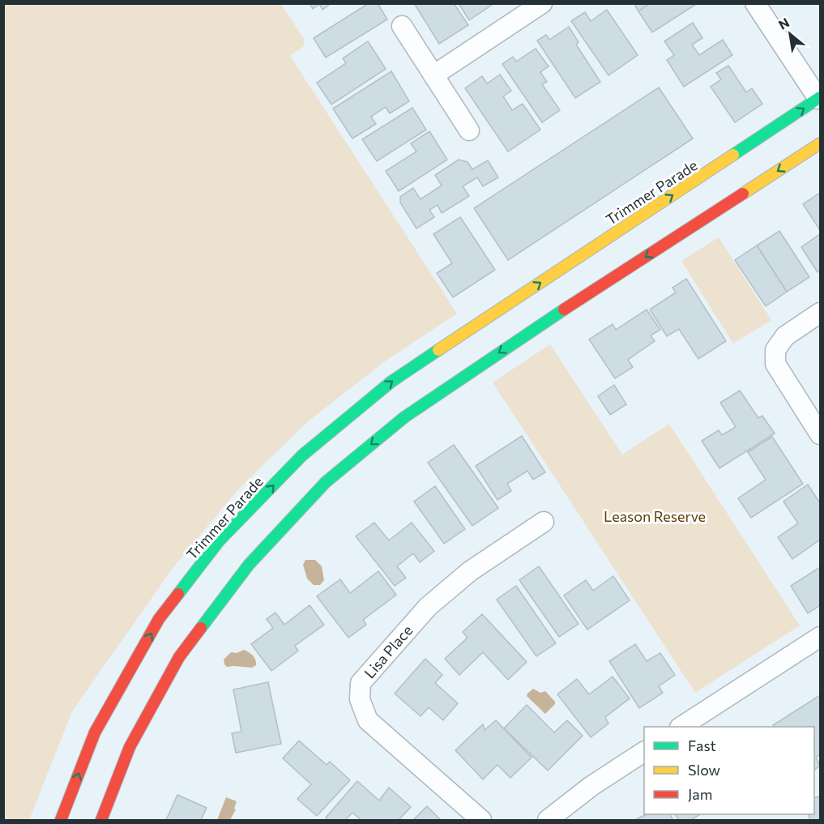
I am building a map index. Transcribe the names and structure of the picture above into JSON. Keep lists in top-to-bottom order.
{
  "streets": {
    "main road": ["Trimmer Parade"],
    "street": ["Lisa Place"]
  },
  "parks": ["Leason Reserve"],
  "legend": ["Fast", "Slow", "Jam"],
  "north": "top left"
}
